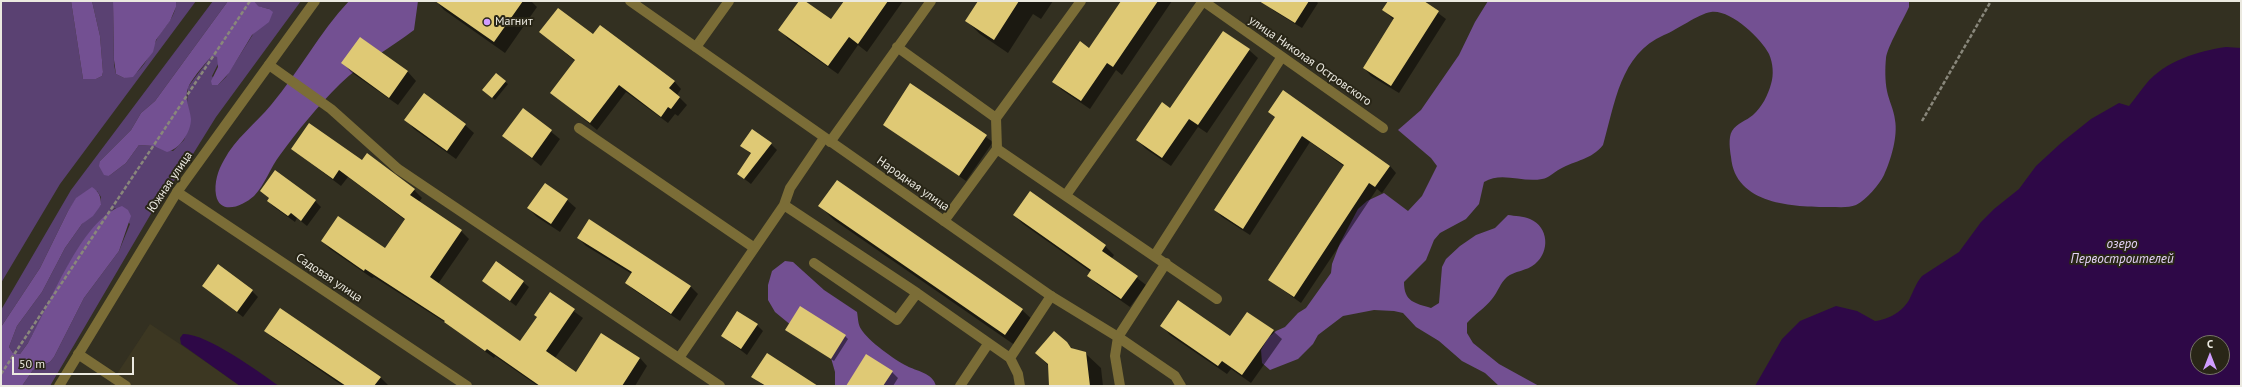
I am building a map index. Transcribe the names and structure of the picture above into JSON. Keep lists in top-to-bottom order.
{
  "streets": {
    "street": [
      "улица Николая Островского",
      "Южная улица",
      "Народная улица",
      "Садовая улица"
    ]
  },
  "crossings": [
    ["Южная улица", "Садовая улица"]
  ],
  "water": ["озеро Первостроителей"],
  "places": ["Магнит"],
  "scale_bar": "50 m",
  "north": "top"
}
